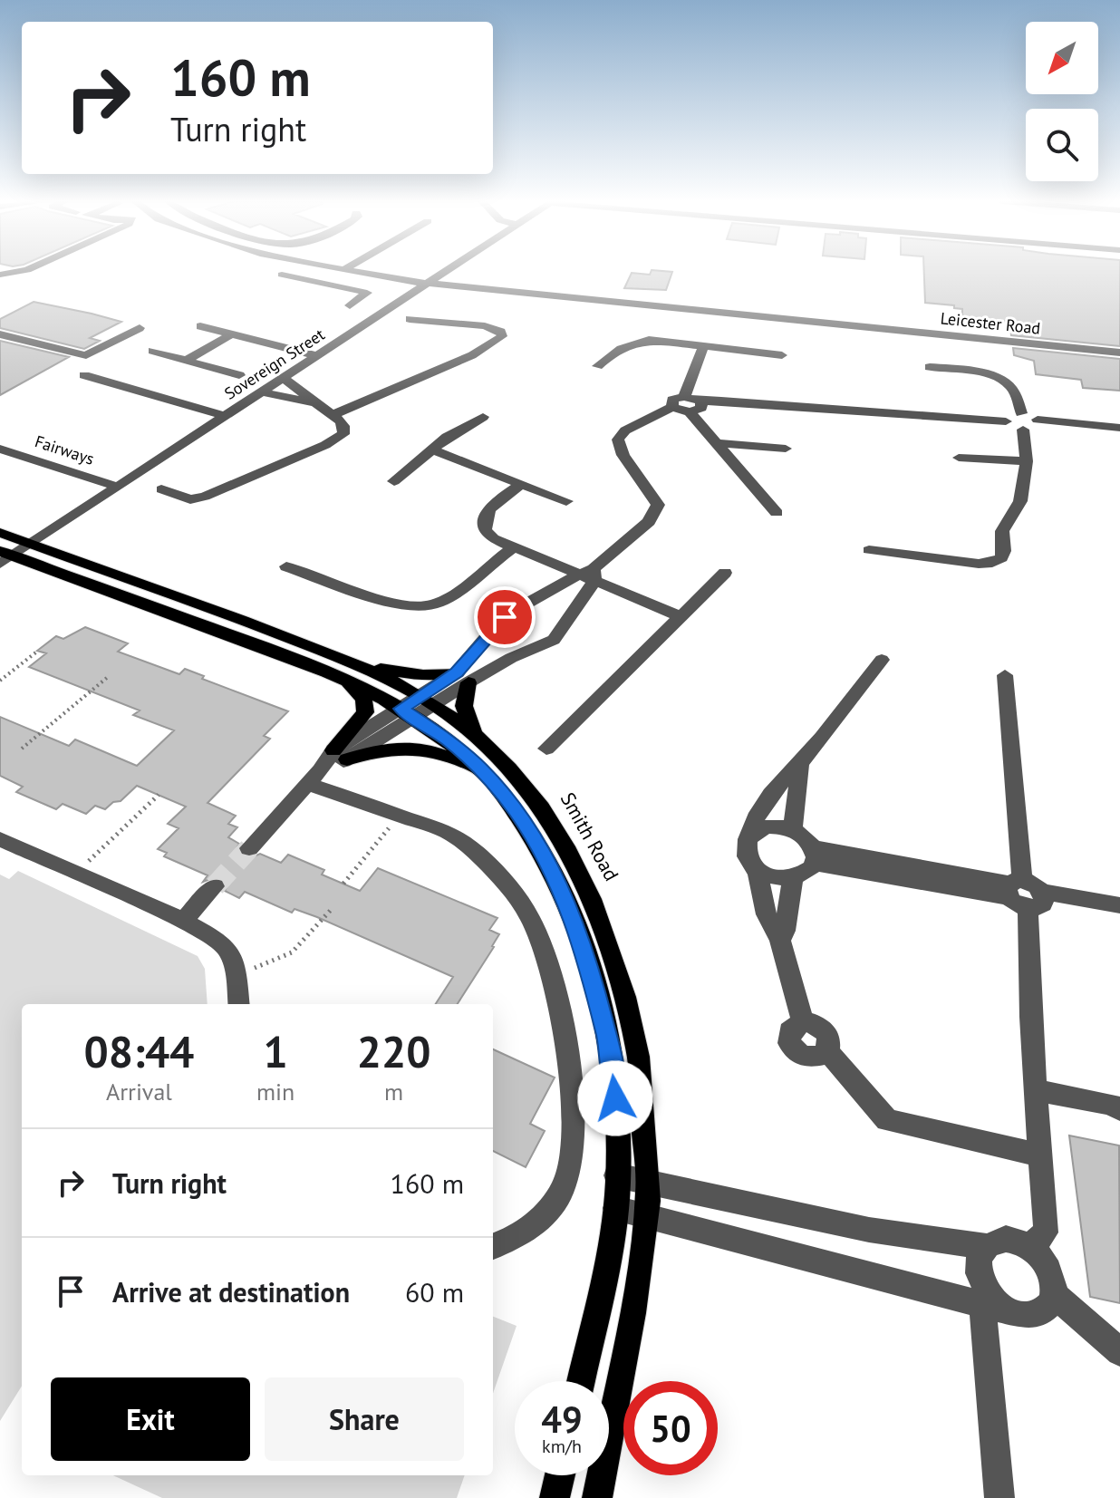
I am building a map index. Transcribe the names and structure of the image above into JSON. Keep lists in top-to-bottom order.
{
  "streets": {
    "main road": ["Smith Road"],
    "street": ["Leicester Road", "Sovereign Street", "Fairways"]
  },
  "crossings": [
    ["Leicester Road", "Sovereign Street"],
    ["Sovereign Street", "Fairways"],
    ["Sovereign Street", "Smith Road"]
  ],
  "north": "bottom left",
  "page": {
    "turn": ["160 m", "Turn right"],
    "eta": [
      "08:44",
      "Arrival",
      "1",
      "min",
      "220",
      "m"
    ],
    "list": [
      {
        "name": "Turn right",
        "value": "160 m"
      },
      {
        "name": "Arrive at destination",
        "value": "60 m"
      }
    ],
    "buttons": ["Exit", "Share"],
    "speed": "49 km/h",
    "limit": "50"
  }
}
